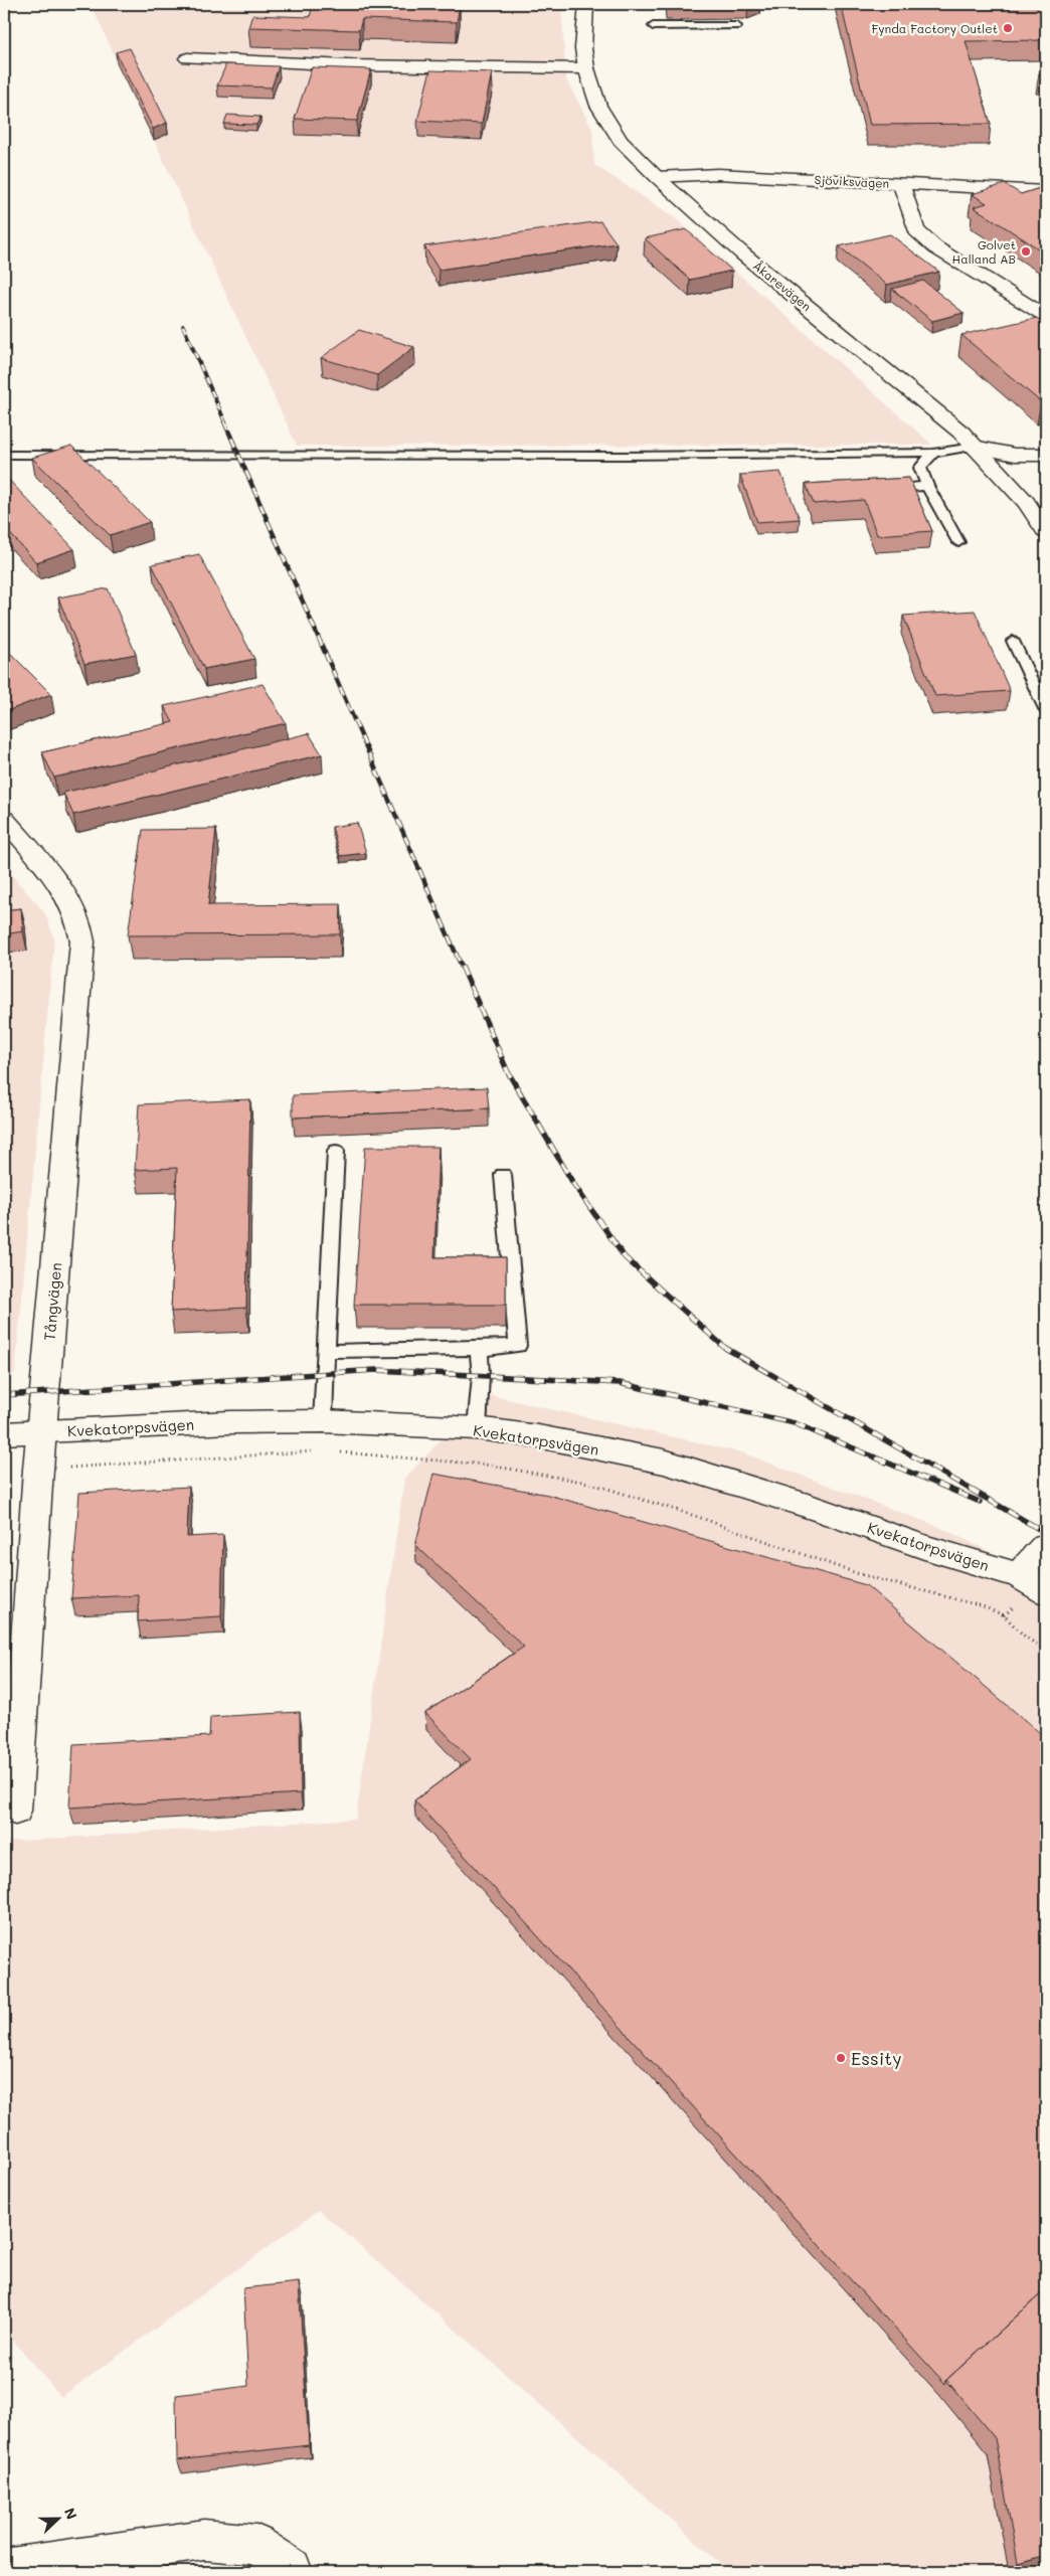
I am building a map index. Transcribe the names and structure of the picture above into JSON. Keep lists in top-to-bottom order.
{
  "streets": {
    "street": [
      "Sjöviksvägen",
      "Åkarevägen",
      "Tångvägen",
      "Kvekatorpsvägen"
    ]
  },
  "crossings": [
    ["Sjöviksvägen", "Åkarevägen"],
    ["Tångvägen", "Kvekatorpsvägen"]
  ],
  "places": ["Fynda Factory Outlet", "Golvet Halland AB", "Essity"],
  "north": "right"
}
